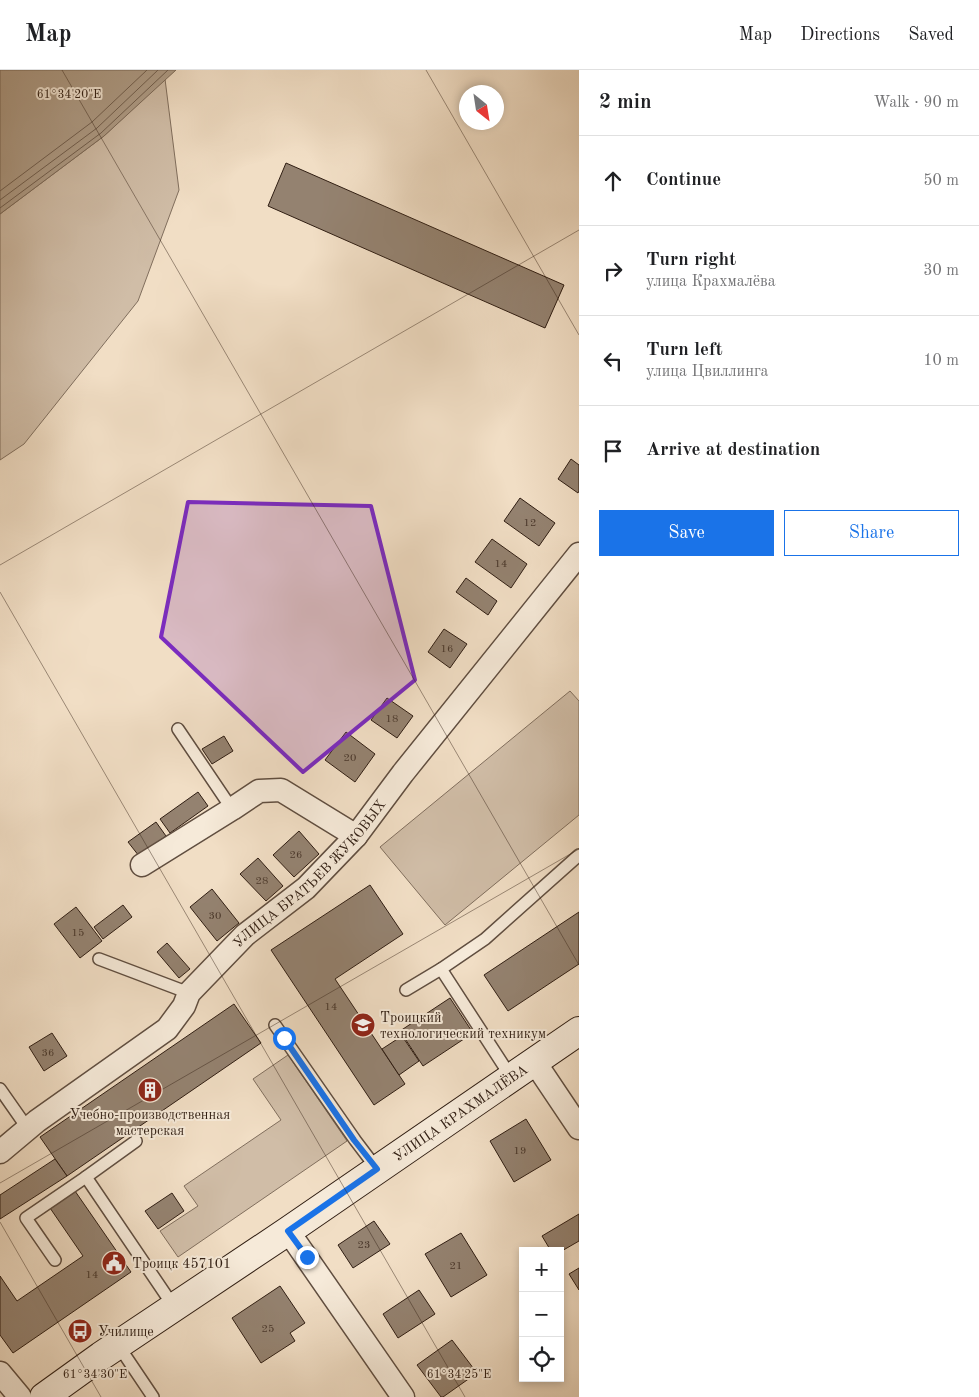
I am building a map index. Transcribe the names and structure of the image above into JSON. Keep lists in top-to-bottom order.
{
  "streets": {
    "main road": ["УЛИЦА КРАХМАЛЁВА"],
    "street": ["УЛИЦА БРАТЬЕВ ЖУКОВЫХ"]
  },
  "places": {
    "school or university": ["Троицкий технологический техникум"],
    "building": ["Учебно-производственная мастерская"],
    "public building": ["Троицк 457101"],
    "bus stop": ["Училище"]
  },
  "house_numbers": [
    "12",
    "14",
    "16",
    "18",
    "20",
    "26",
    "28",
    "30",
    "15",
    "14",
    "36",
    "19",
    "23",
    "21",
    "14",
    "25"
  ],
  "north": "bottom right",
  "page": {
    "header": "Map",
    "nav": ["Map", "Directions", "Saved"],
    "heading": ["2 min", "Walk · 90 m"],
    "list": [
      ["Continue", "50 m"],
      ["Turn right", "улица Крахмалёва", "30 m"],
      ["Turn left", "улица Цвиллинга", "10 m"],
      "Arrive at destination"
    ],
    "buttons": ["Save", "Share"],
    "map_buttons": ["+", "−"]
  },
  "coordinates": ["61°34'20\"E", "61°34'30\"E", "61°34'25\"E"]
}
